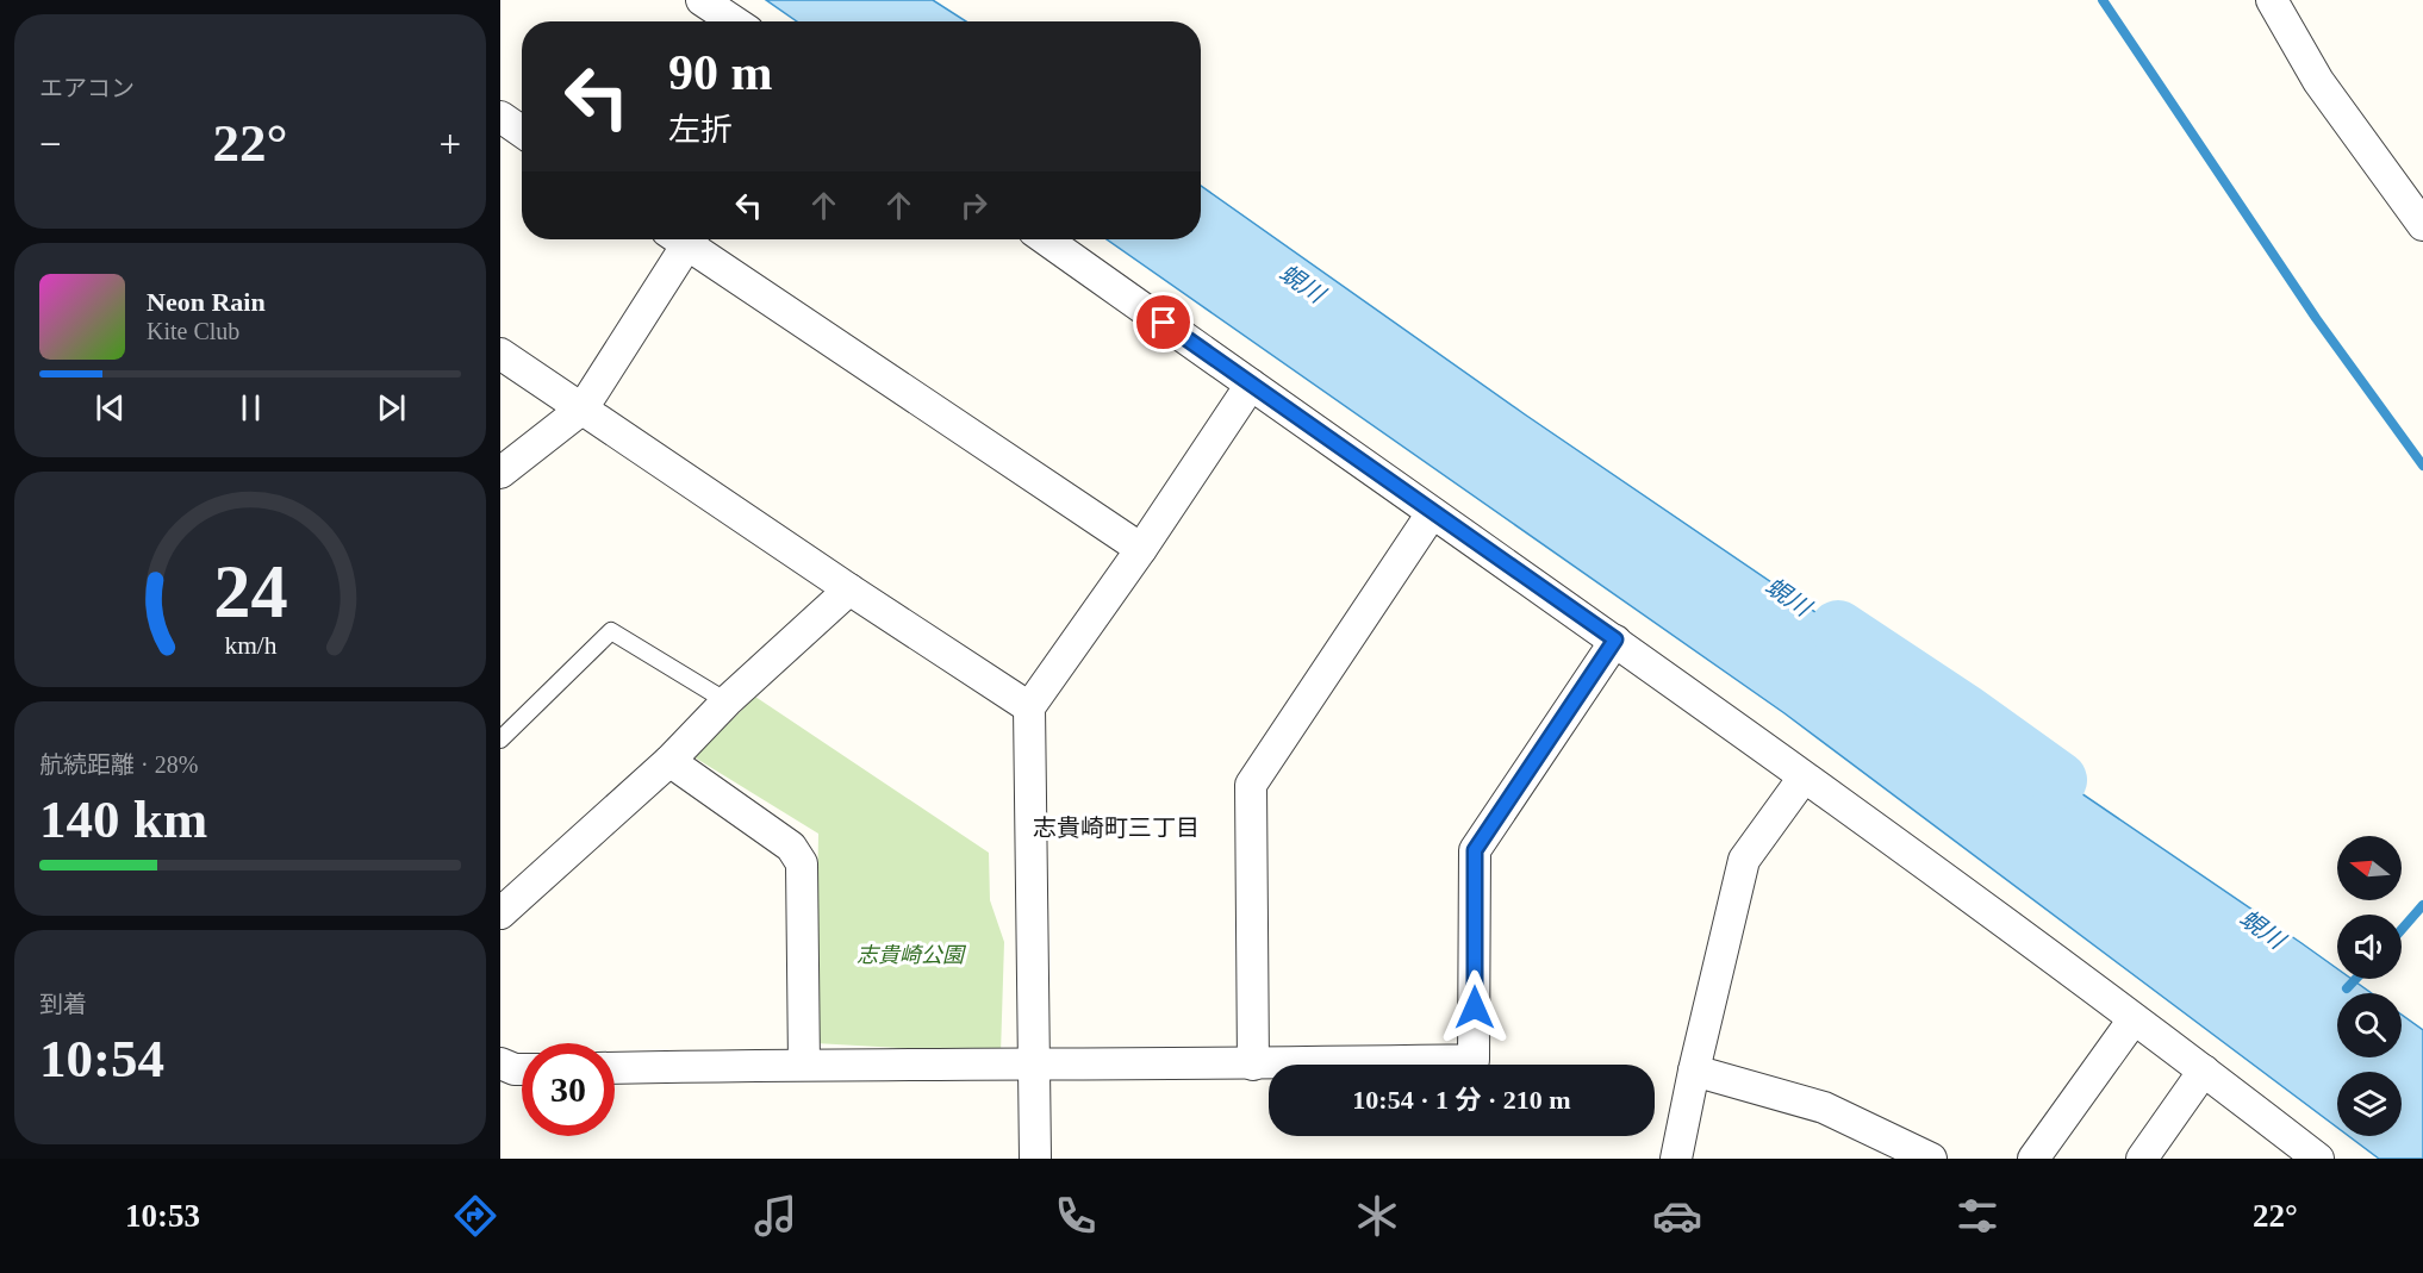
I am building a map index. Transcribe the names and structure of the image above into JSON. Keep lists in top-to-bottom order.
{
  "districts": ["志貴崎町三丁目"],
  "water": ["蜆川"],
  "parks": ["志貴崎公園"],
  "north": "left",
  "page": {
    "tile": [
      "エアコン",
      ["航続距離 · 28%", "140 km"],
      ["到着", "10:54"]
    ],
    "turn": ["90 m", "左折"],
    "heat": ["−", "22°", "+"],
    "song": ["Neon Rain", "Kite Club"],
    "limit": "30",
    "trip": "10:54 · 1 分 · 210 m",
    "tabs": ["10:53", "22°"],
    "gauge": ["24", "km/h"]
  }
}
